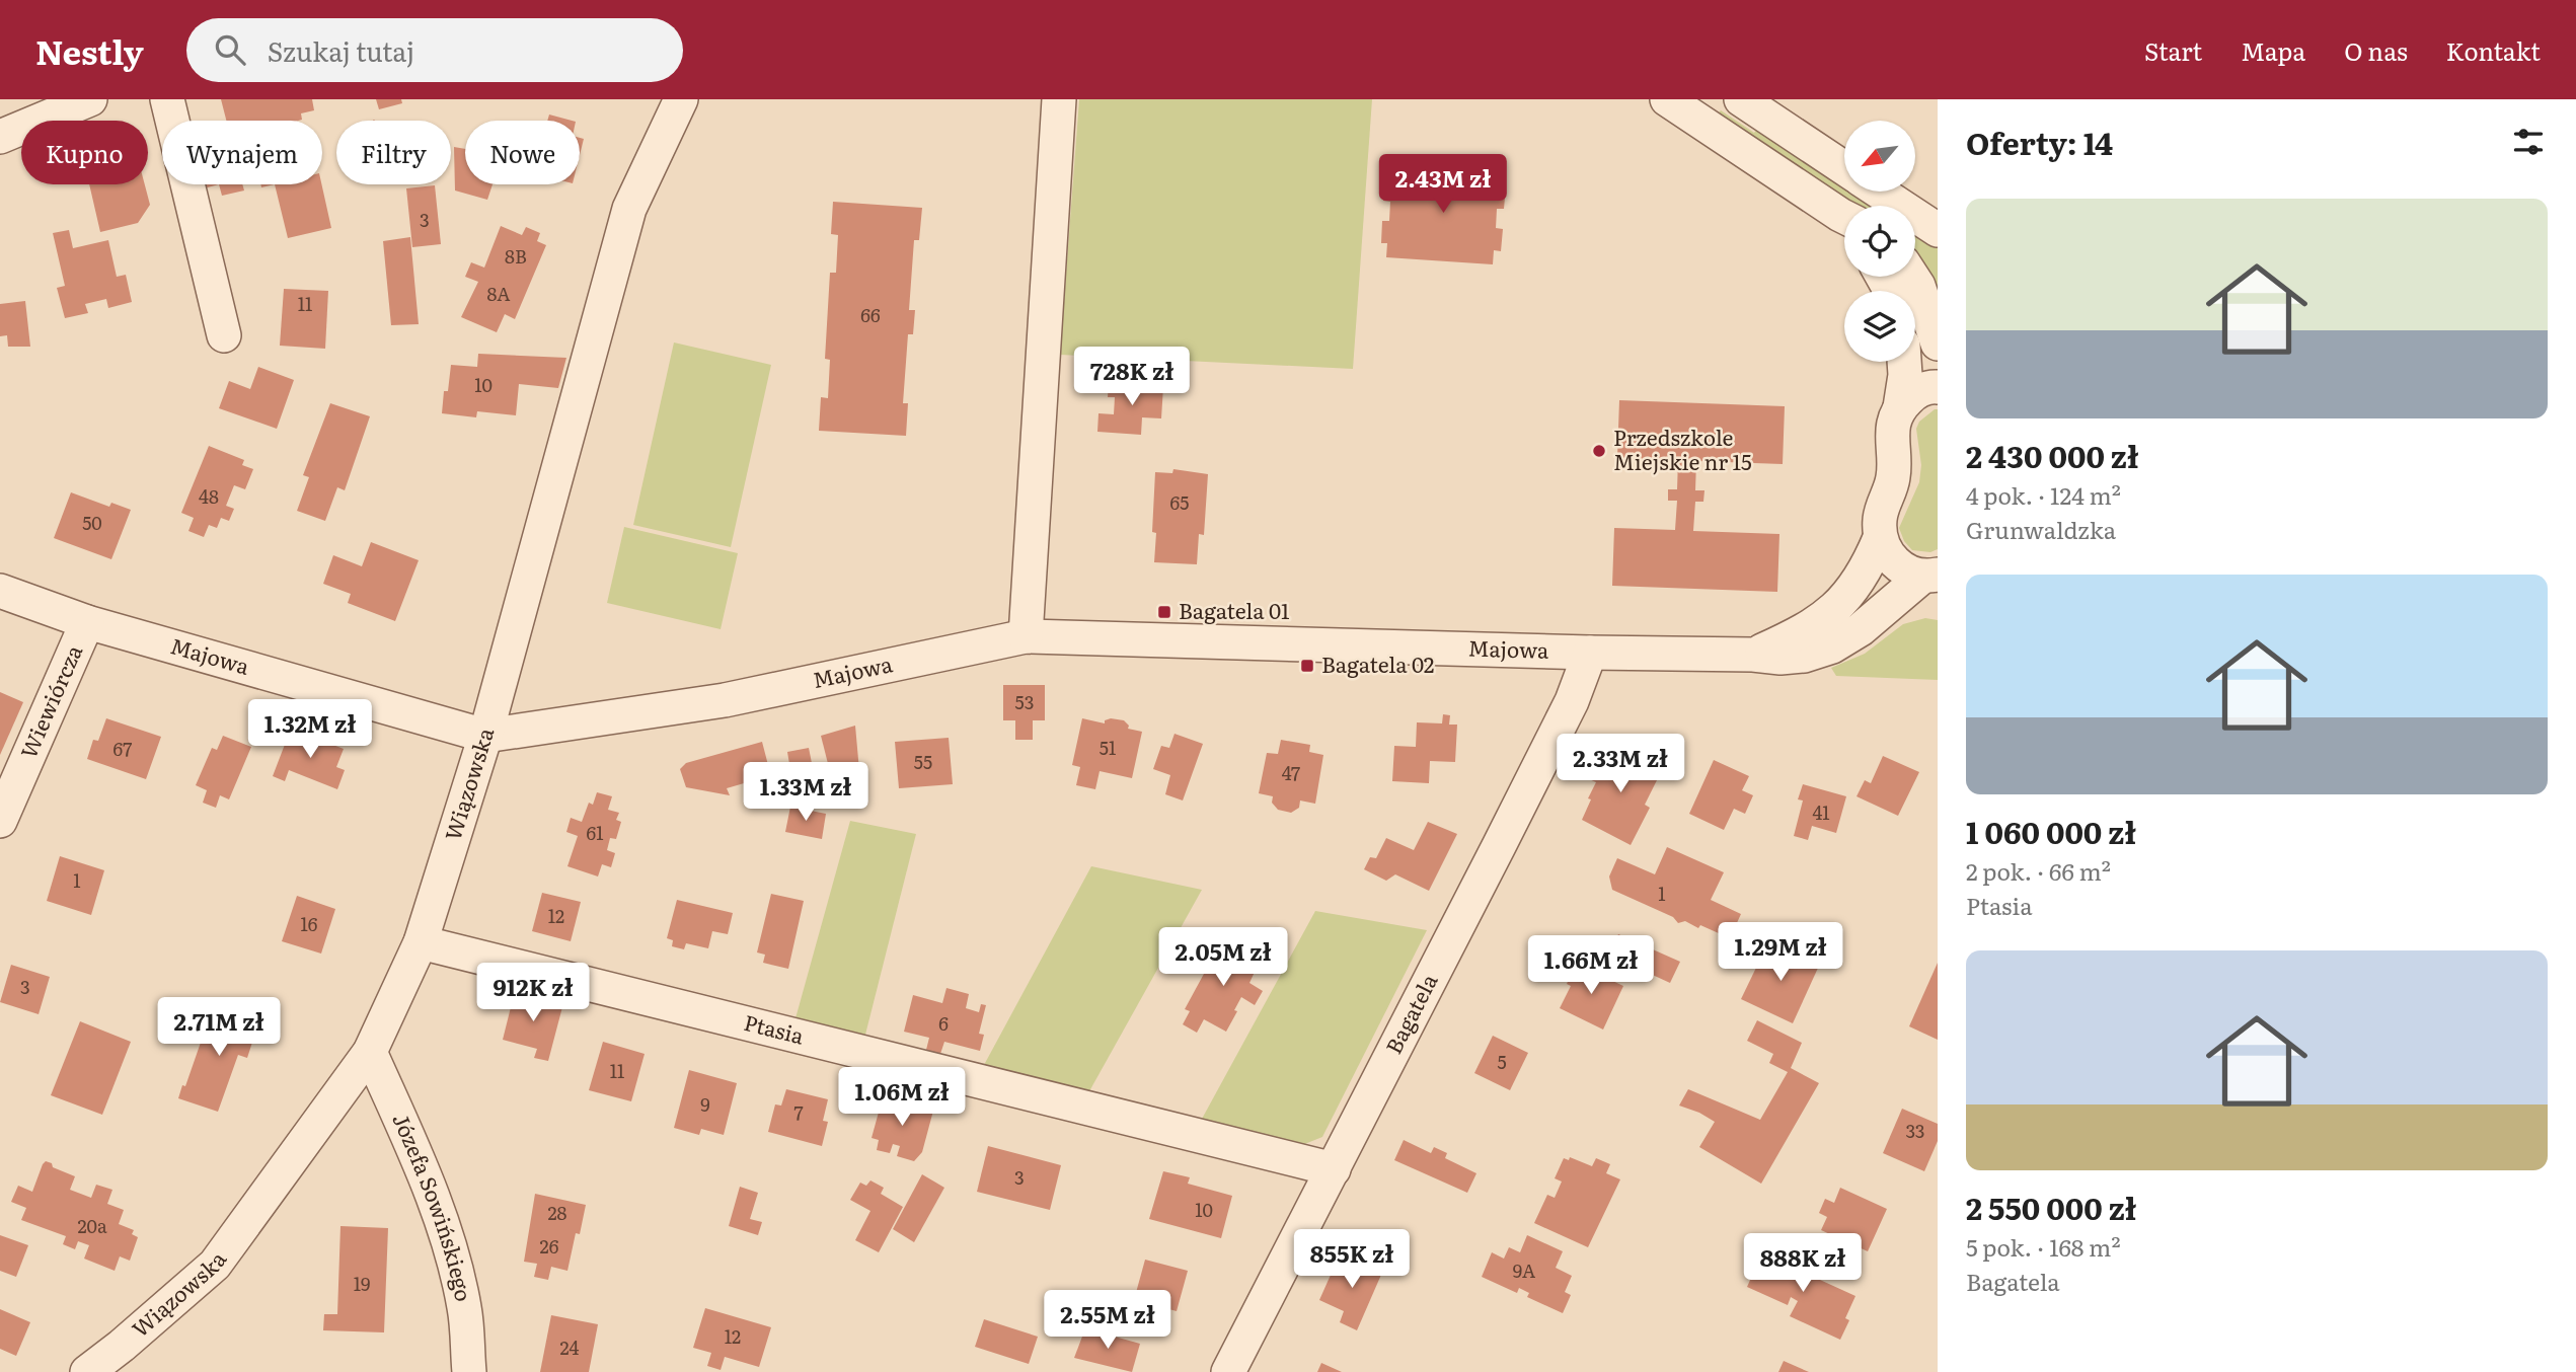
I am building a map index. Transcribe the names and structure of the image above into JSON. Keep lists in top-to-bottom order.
{
  "streets": {
    "street": [
      "Majowa",
      "Wiewiórcza",
      "Wiązowska",
      "Bagatela",
      "Ptasia",
      "Józefa Sowińskiego"
    ]
  },
  "crossings": [
    ["Majowa", "Wiewiórcza"],
    ["Majowa", "Wiązowska"],
    ["Majowa", "Bagatela"],
    ["Wiązowska", "Ptasia"],
    ["Wiązowska", "Józefa Sowińskiego"],
    ["Bagatela", "Ptasia"]
  ],
  "places": {
    "other": ["Przedszkole Miejskie nr 15"],
    "transit": ["Bagatela 01", "Bagatela 02"]
  },
  "house_numbers": [
    "3",
    "8B",
    "8A",
    "11",
    "66",
    "10",
    "48",
    "65",
    "50",
    "53",
    "51",
    "67",
    "55",
    "47",
    "41",
    "61",
    "1",
    "1",
    "12",
    "16",
    "3",
    "6",
    "5",
    "11",
    "9",
    "7",
    "33",
    "3",
    "10",
    "28",
    "20a",
    "26",
    "9A",
    "19",
    "12",
    "24"
  ],
  "north": "bottom left",
  "page": {
    "header": "Nestly",
    "search": "Szukaj tutaj",
    "nav": [
      "Start",
      "Mapa",
      "O nas",
      "Kontakt"
    ],
    "heading": "Oferty: 14",
    "chip": [
      "Kupno",
      "Wynajem",
      "Filtry",
      "Nowe"
    ],
    "price": [
      "2.43M zł",
      "728K zł",
      "1.32M zł",
      "2.33M zł",
      "1.33M zł",
      "1.29M zł",
      "2.05M zł",
      "1.66M zł",
      "912K zł",
      "2.71M zł",
      "1.06M zł",
      "855K zł",
      "888K zł",
      "2.55M zł"
    ],
    "list": [
      {
        "name": "2 430 000 zł",
        "note": "4 pok. · 124 m² · Grunwaldzka"
      },
      {
        "name": "1 060 000 zł",
        "note": "2 pok. · 66 m² · Ptasia"
      },
      {
        "name": "2 550 000 zł",
        "note": "5 pok. · 168 m² · Bagatela"
      }
    ]
  }
}
